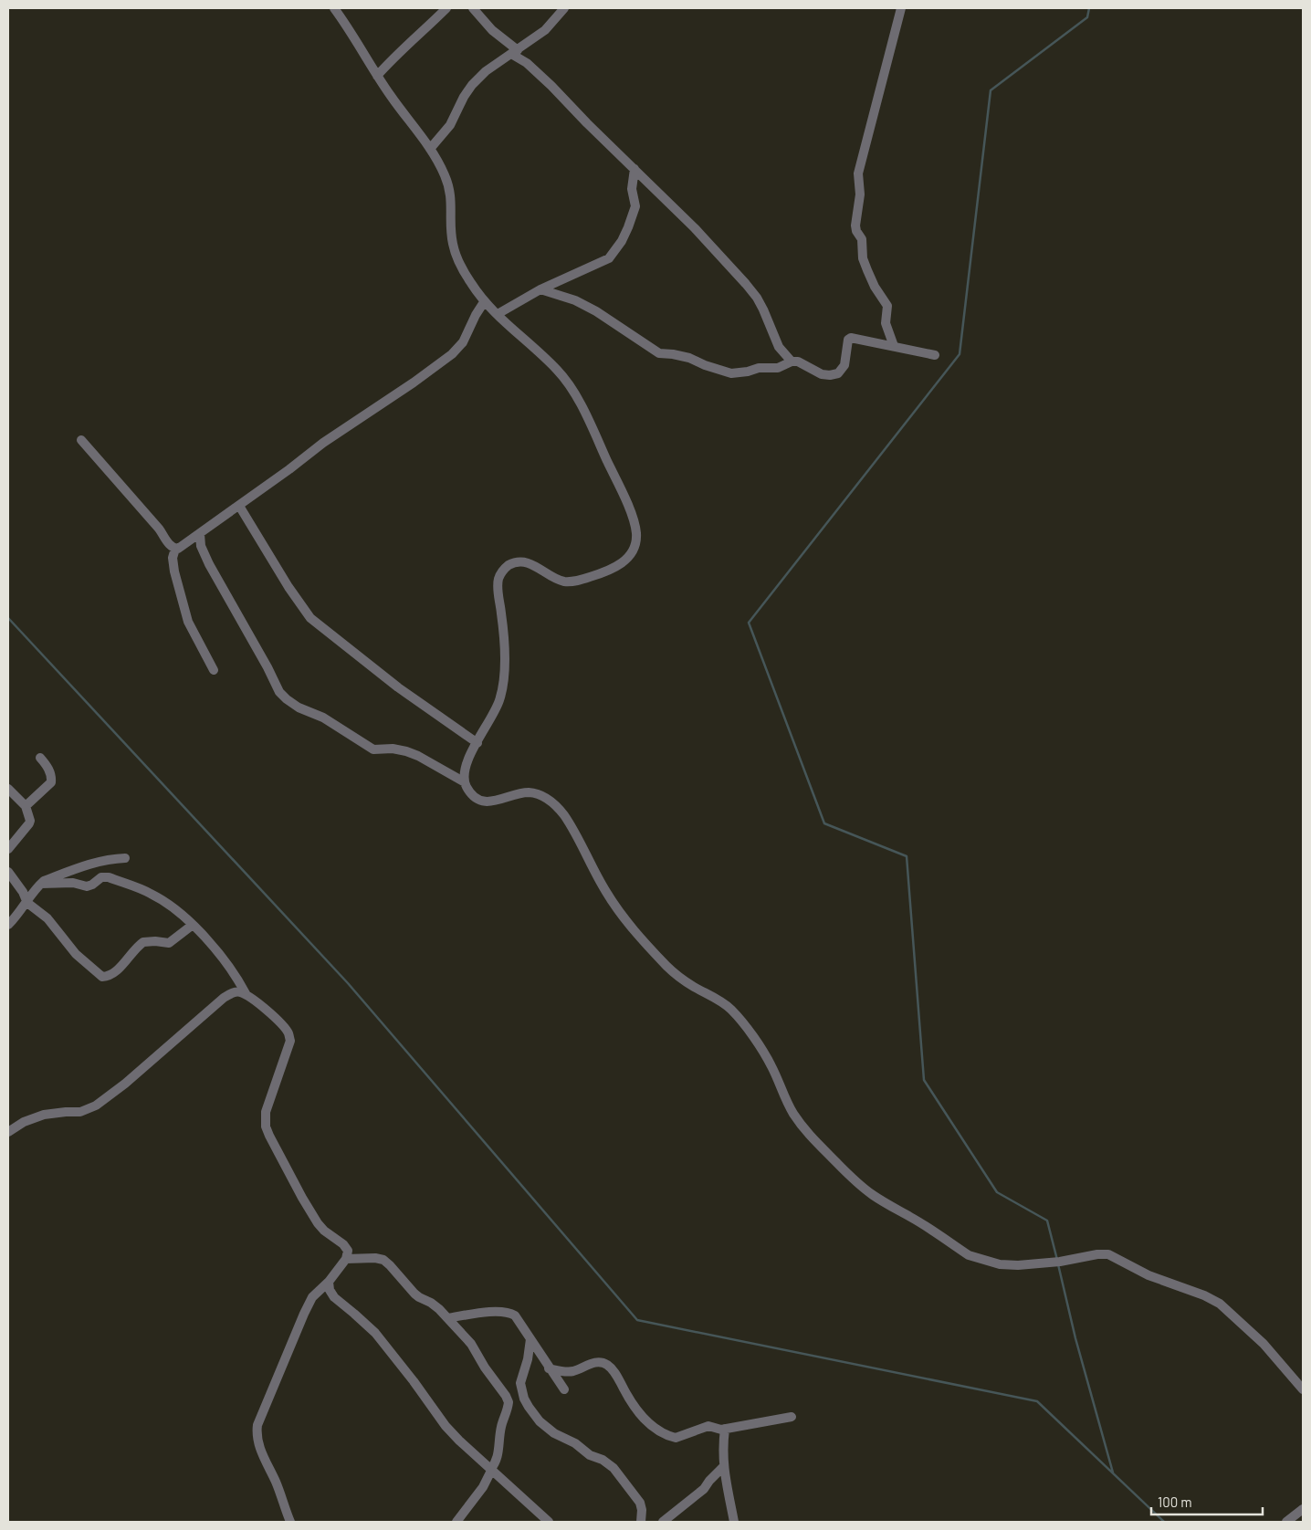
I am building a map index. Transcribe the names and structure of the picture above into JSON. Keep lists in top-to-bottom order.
{
  "scale_bar": "100 m"
}
